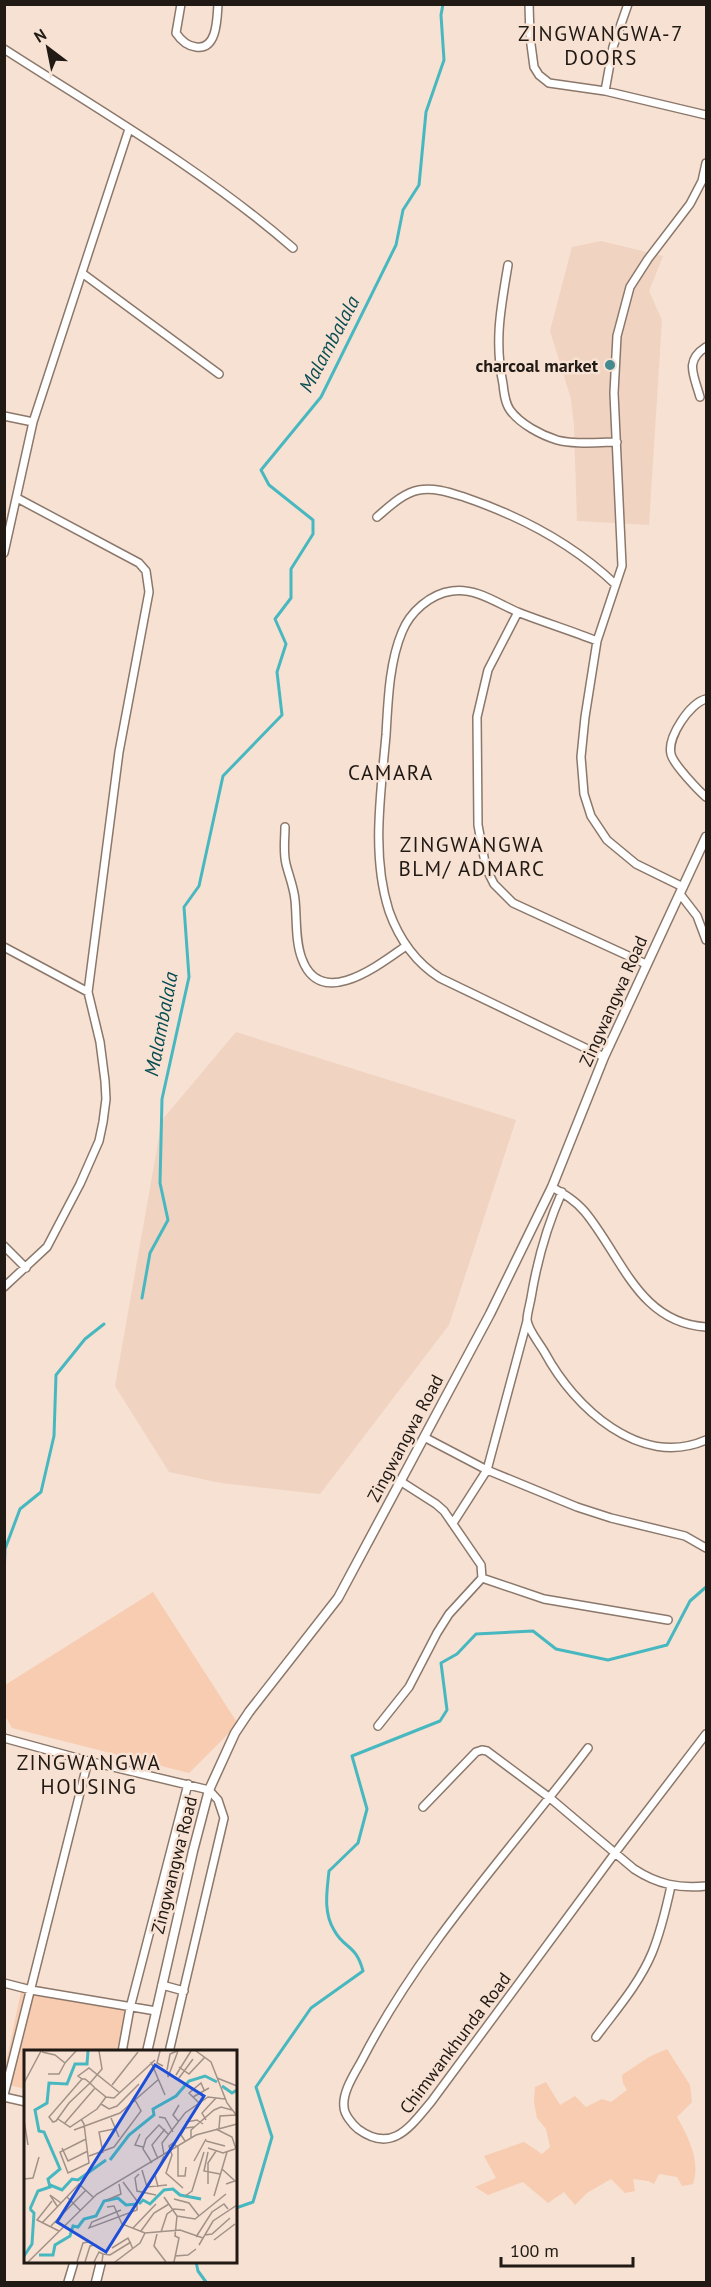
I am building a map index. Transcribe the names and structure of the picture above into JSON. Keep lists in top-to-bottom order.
{
  "streets": {
    "street": ["Zingwangwa Road", "Chimwankhunda Road"]
  },
  "districts": [
    "ZINGWANGWA-7 DOORS",
    "CAMARA",
    "ZINGWANGWA BLM/ ADMARC",
    "ZINGWANGWA HOUSING"
  ],
  "water": ["Malambalala"],
  "places": ["charcoal market"],
  "scale_bar": "100 m",
  "north": "top left"
}
